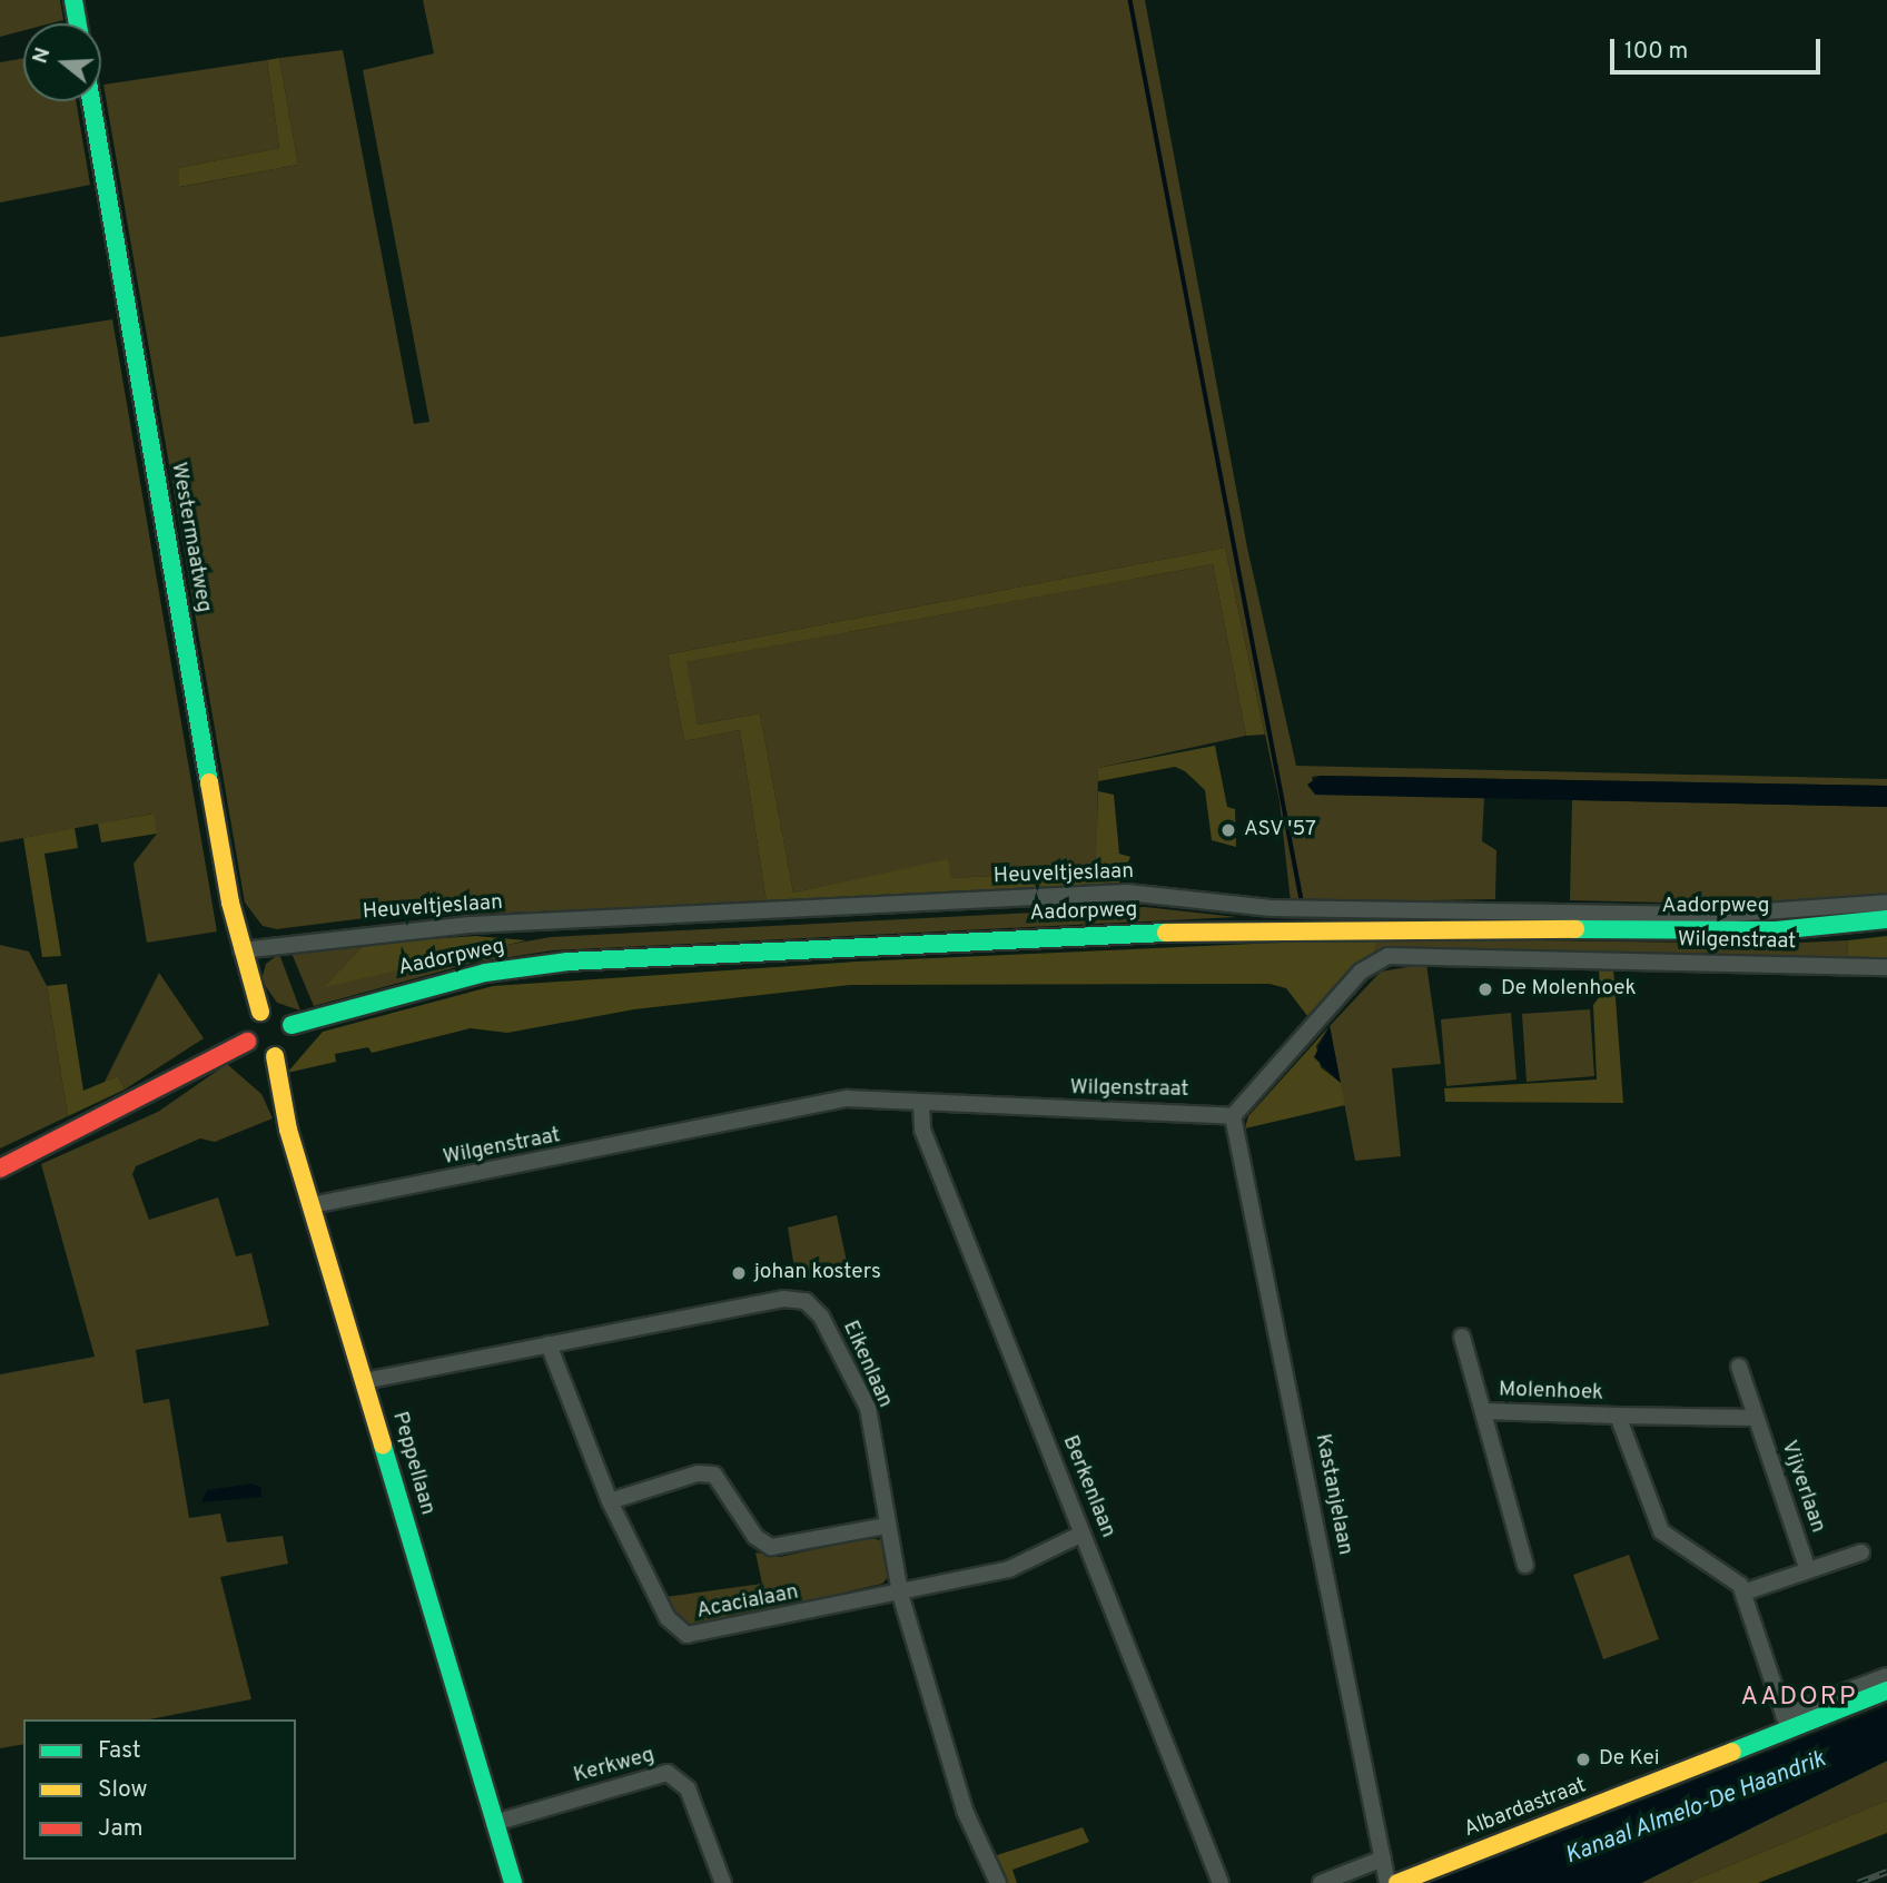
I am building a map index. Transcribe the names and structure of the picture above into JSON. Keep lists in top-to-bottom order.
{
  "streets": {
    "street": [
      "Westermaatweg",
      "Heuveltjeslaan",
      "Aadorpweg",
      "Wilgenstraat",
      "Eikenlaan",
      "Molenhoek",
      "Peppellaan",
      "Berkenlaan",
      "Vijverlaan",
      "Kastanjelaan",
      "Acacialaan",
      "Kerkweg",
      "Albardastraat"
    ]
  },
  "crossings": [
    ["Westermaatweg", "Heuveltjeslaan"],
    ["Westermaatweg", "Aadorpweg"],
    ["Westermaatweg", "Peppellaan"],
    ["Aadorpweg", "Peppellaan"],
    ["Wilgenstraat", "Peppellaan"],
    ["Wilgenstraat", "Berkenlaan"],
    ["Wilgenstraat", "Kastanjelaan"],
    ["Eikenlaan", "Peppellaan"],
    ["Eikenlaan", "Acacialaan"],
    ["Peppellaan", "Kerkweg"],
    ["Berkenlaan", "Acacialaan"]
  ],
  "districts": ["AADORP"],
  "water": ["Kanaal Almelo-De Haandrik"],
  "places": [
    "ASV '57",
    "De Molenhoek",
    "johan kosters",
    "De Kei"
  ],
  "legend": ["Fast", "Slow", "Jam"],
  "scale_bar": "100 m",
  "north": "left"
}
